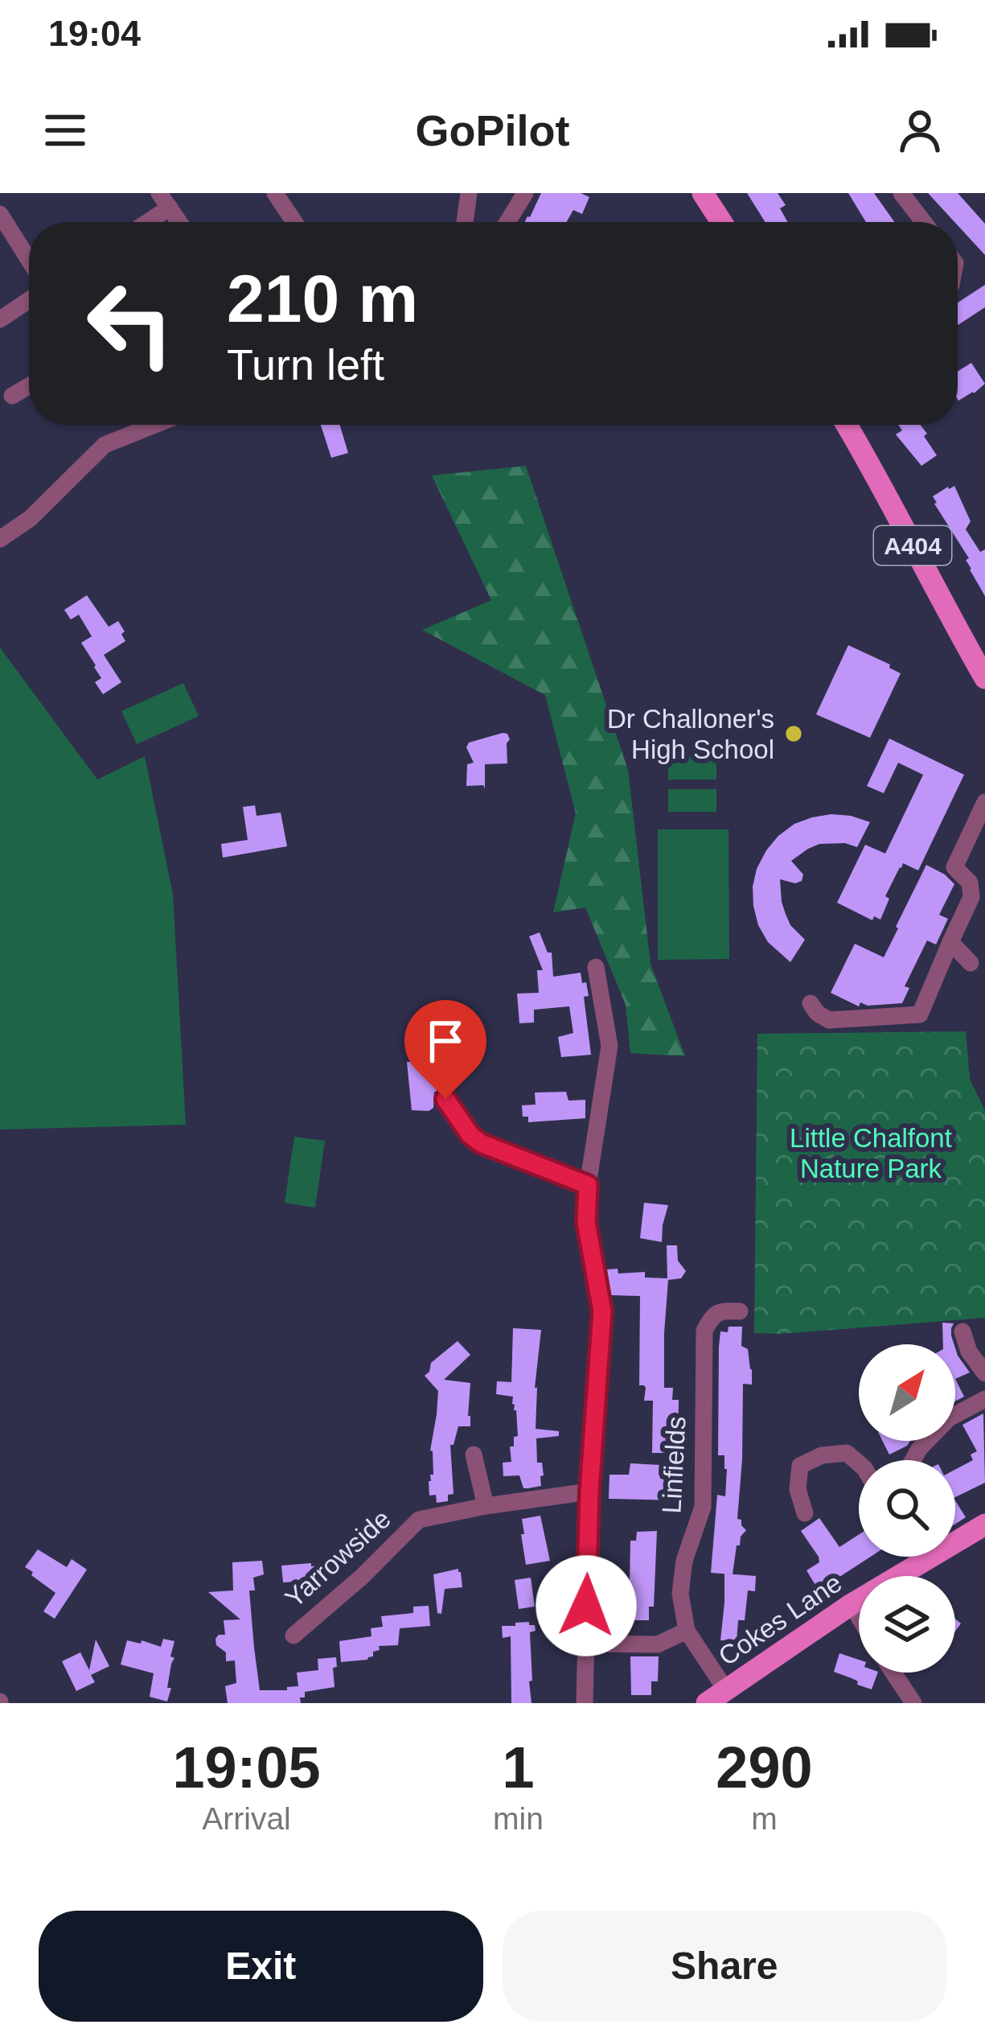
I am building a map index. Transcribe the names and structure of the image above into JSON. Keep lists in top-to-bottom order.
{
  "streets": {
    "main road": ["A404", "Cokes Lane"],
    "street": ["Linfields", "Yarrowside"]
  },
  "crossings": [
    ["Linfields", "Cokes Lane"]
  ],
  "parks": ["Little Chalfont Nature Park"],
  "places": ["Dr Challoner's High School"],
  "north": "top right",
  "page": {
    "status": "19:04",
    "header": "GoPilot",
    "turn": ["210 m", "Turn left"],
    "eta": [
      "19:05",
      "Arrival",
      "1",
      "min",
      "290",
      "m"
    ],
    "buttons": ["Exit", "Share"]
  }
}
